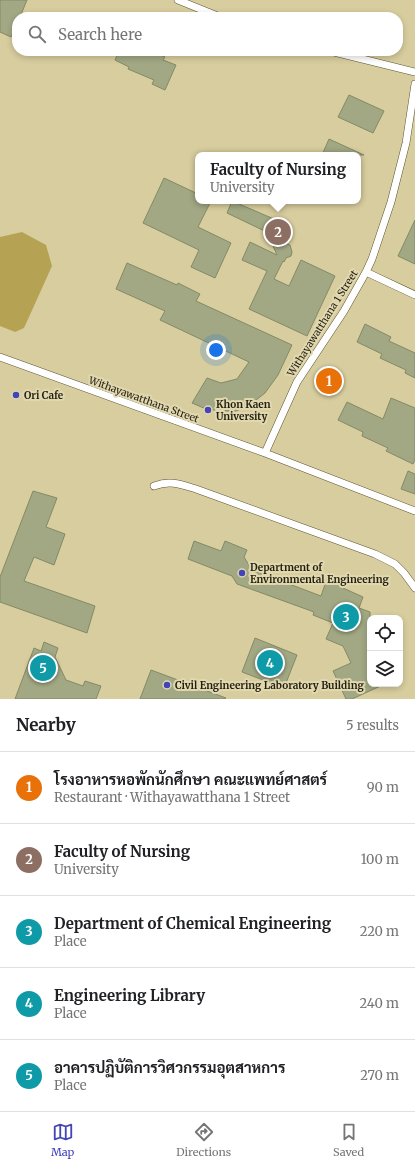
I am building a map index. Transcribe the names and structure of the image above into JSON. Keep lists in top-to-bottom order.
{
  "streets": {
    "street": ["Withayawatthana 1 Street", "Withayawatthana Street"]
  },
  "crossings": [
    ["Withayawatthana 1 Street", "Withayawatthana Street"]
  ],
  "places": [
    "Ori Cafe",
    "Khon Kaen University",
    "Department of Environmental Engineering",
    "Civil Engineering Laboratory Building"
  ],
  "page": {
    "search": "Search here",
    "popup": ["Faculty of Nursing", "University"],
    "pins": [
      "2",
      "1",
      "3",
      "4",
      "5"
    ],
    "heading": ["Nearby", "5 results"],
    "list": [
      {
        "mark": "1",
        "name": "โรงอาหารหอพักนักศึกษา คณะแพทย์ศาสตร์",
        "note": "Restaurant · Withayawatthana 1 Street",
        "value": "90 m"
      },
      {
        "mark": "2",
        "name": "Faculty of Nursing",
        "note": "University",
        "value": "100 m"
      },
      {
        "mark": "3",
        "name": "Department of Chemical Engineering",
        "note": "Place",
        "value": "220 m"
      },
      {
        "mark": "4",
        "name": "Engineering Library",
        "note": "Place",
        "value": "240 m"
      },
      {
        "mark": "5",
        "name": "อาคารปฏิบัติการวิศวกรรมอุตสาหการ",
        "note": "Place",
        "value": "270 m"
      }
    ],
    "nav": ["Map", "Directions", "Saved"]
  }
}
